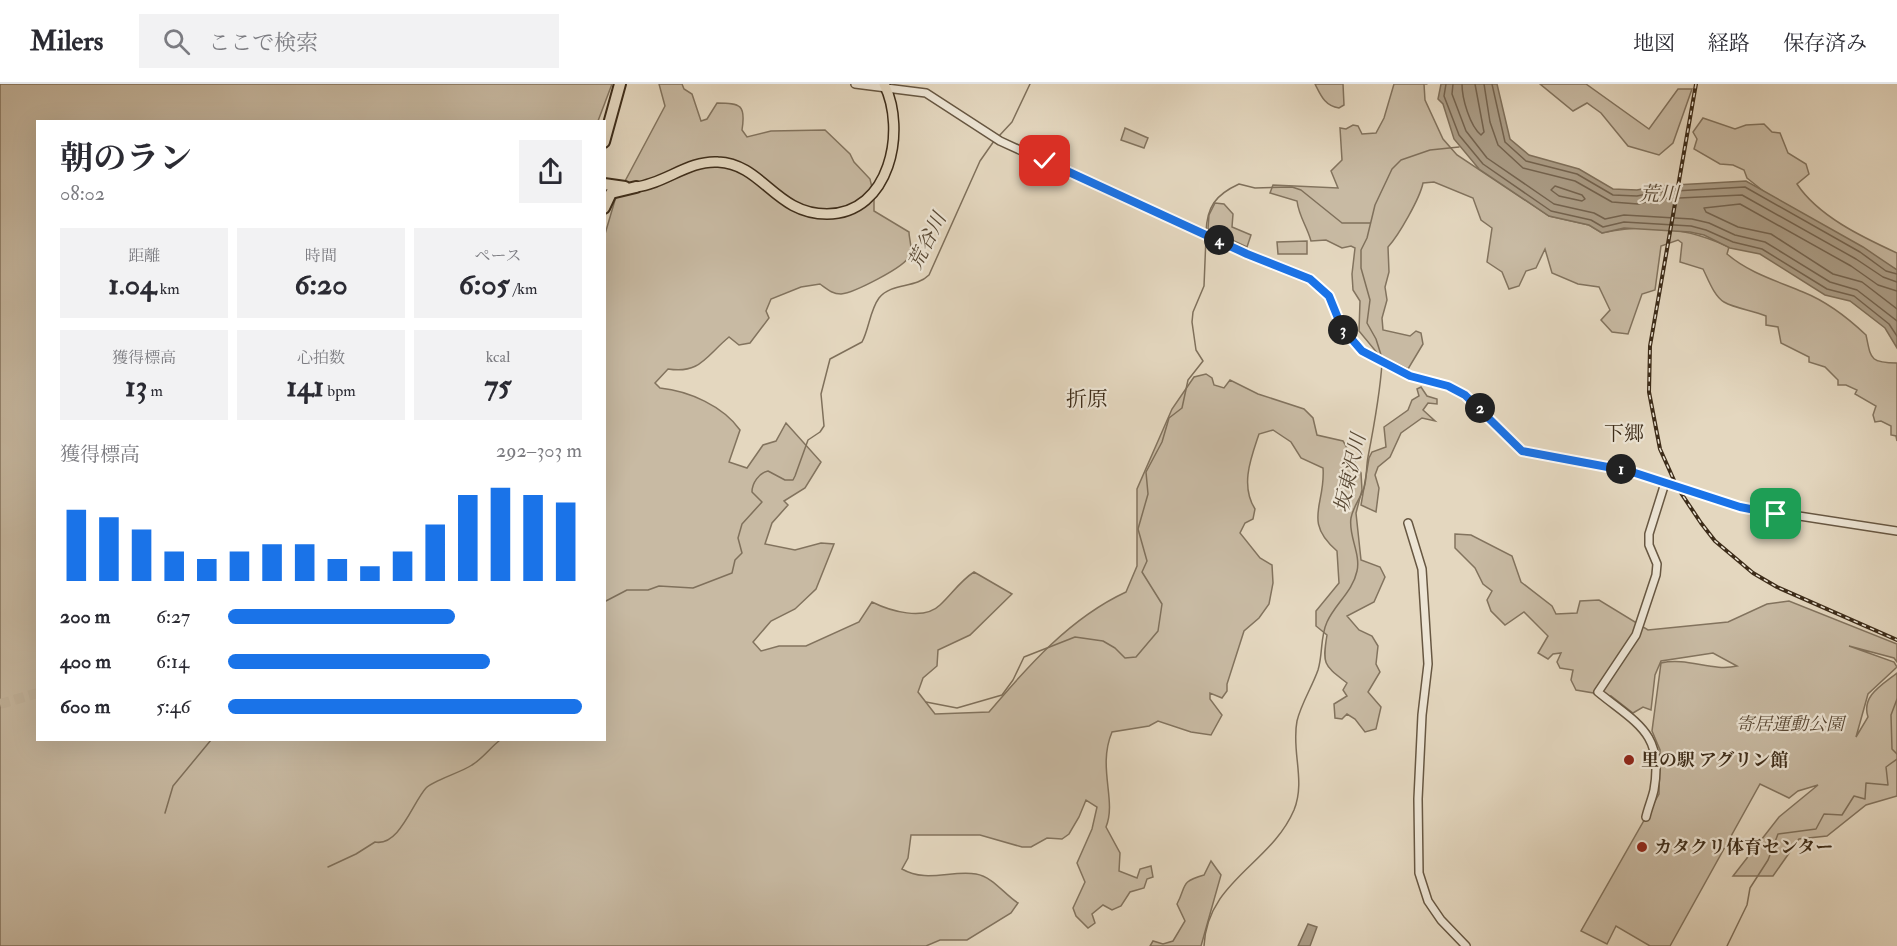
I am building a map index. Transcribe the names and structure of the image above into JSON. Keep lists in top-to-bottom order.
{
  "districts": ["折原", "下郷"],
  "water": ["荒川", "荒谷川", "坂東沢川"],
  "parks": ["寄居運動公園"],
  "places": ["里の駅 アグリン館", "カタクリ体育センター"],
  "page": {
    "header": "Milers",
    "search": "ここで検索",
    "nav": ["地図", "経路", "保存済み"],
    "heading": ["朝のラン", "08:02"],
    "stats": [
      ["距離", "1.04 km"],
      ["時間", "6:20"],
      ["ペース", "6:05 /km"],
      ["獲得標高", "13 m"],
      ["心拍数", "141 bpm"],
      ["kcal", "75"]
    ],
    "pins": [
      "4",
      "3",
      "2",
      "1"
    ],
    "chart": ["獲得標高", "292–303 m"],
    "list": [
      {
        "name": "200 m",
        "note": "6:27"
      },
      {
        "name": "400 m",
        "note": "6:14"
      },
      {
        "name": "600 m",
        "note": "5:46"
      }
    ]
  }
}
